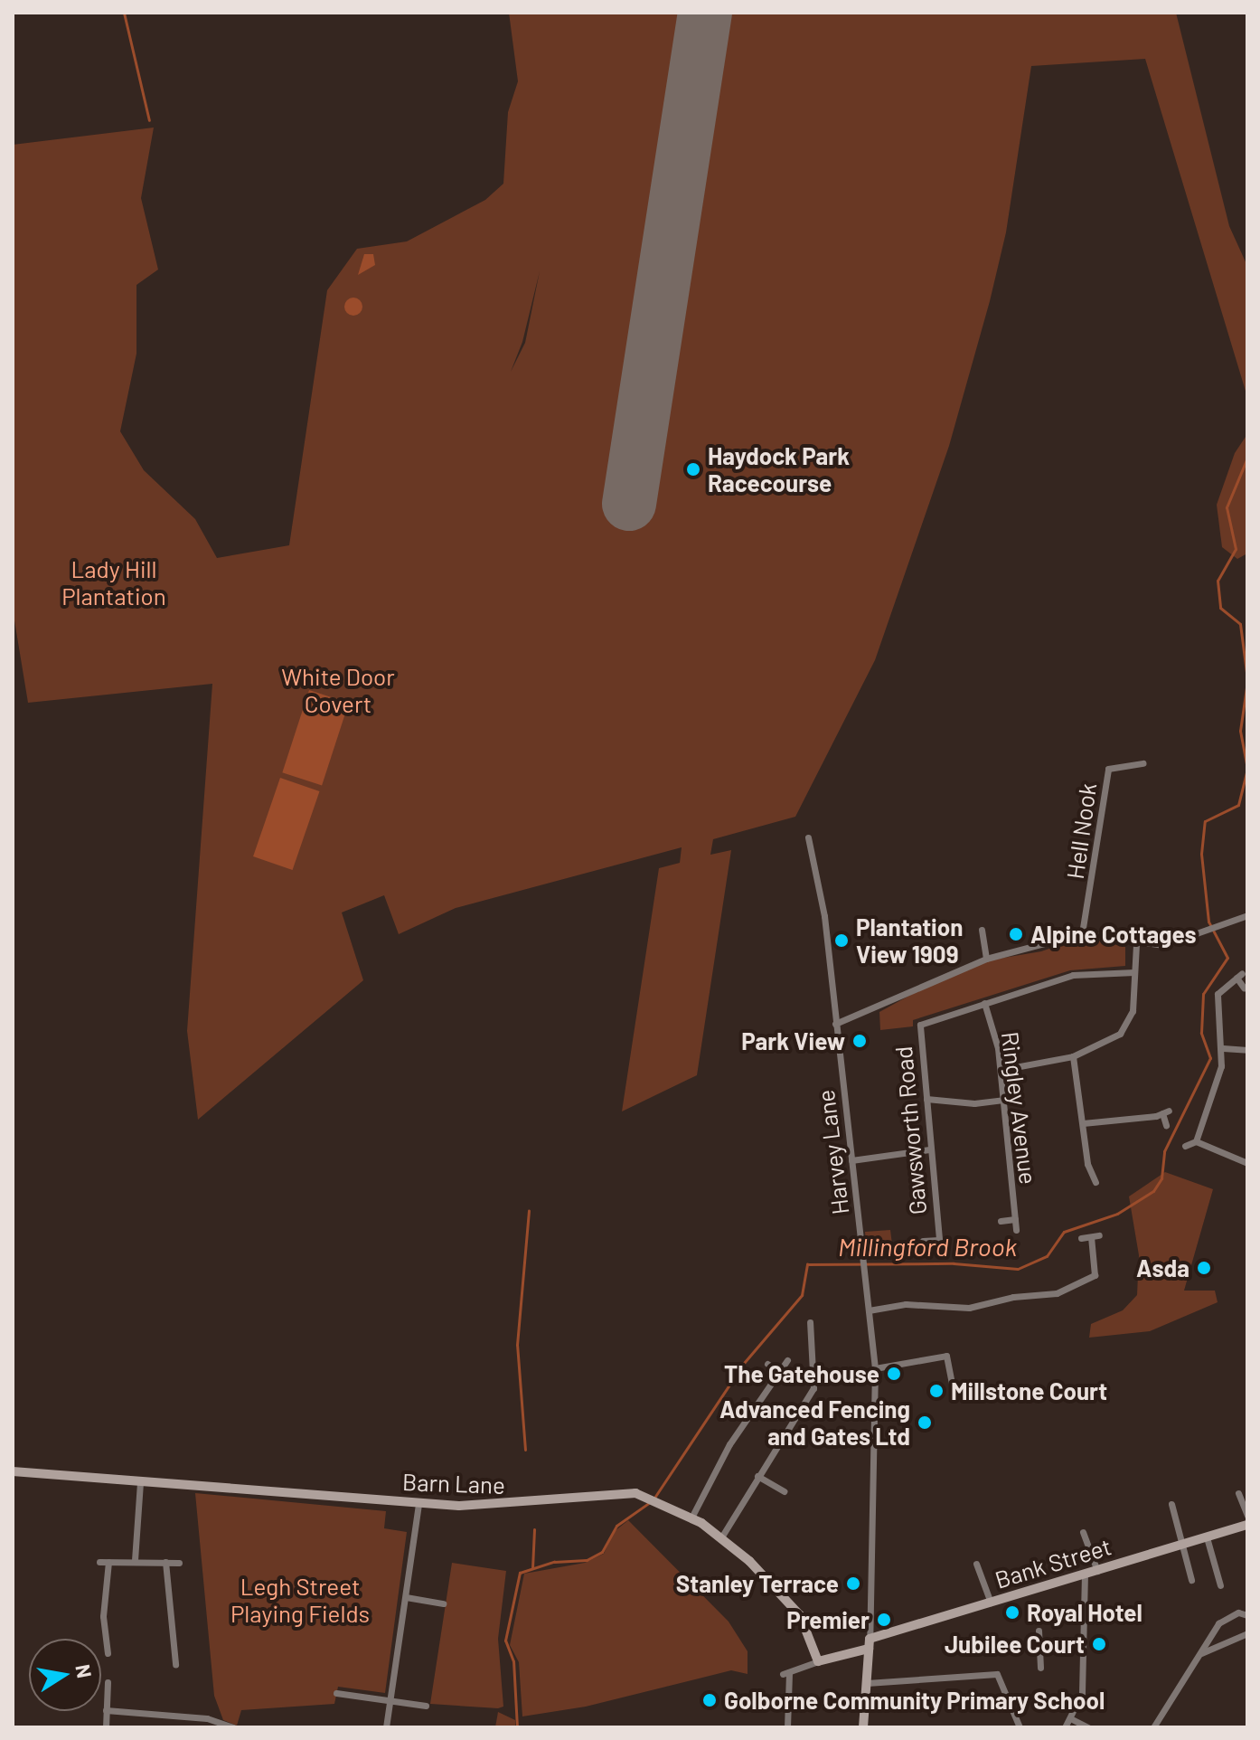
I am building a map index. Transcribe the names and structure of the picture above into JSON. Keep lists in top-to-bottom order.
{
  "streets": {
    "street": [
      "Hell Nook",
      "Ringley Avenue",
      "Gawsworth Road",
      "Harvey Lane",
      "Barn Lane",
      "Bank Street"
    ]
  },
  "crossings": [
    ["Ringley Avenue", "Gawsworth Road"],
    ["Harvey Lane", "Bank Street"],
    ["Barn Lane", "Bank Street"]
  ],
  "water": ["Millingford Brook"],
  "parks": ["Lady Hill Plantation", "White Door Covert", "Legh Street Playing Fields"],
  "places": [
    "Haydock Park Racecourse",
    "Alpine Cottages",
    "Plantation View 1909",
    "Park View",
    "Asda",
    "The Gatehouse",
    "Millstone Court",
    "Advanced Fencing and Gates Ltd",
    "Stanley Terrace",
    "Royal Hotel",
    "Premier",
    "Jubilee Court",
    "Golborne Community Primary School"
  ],
  "north": "right"
}
